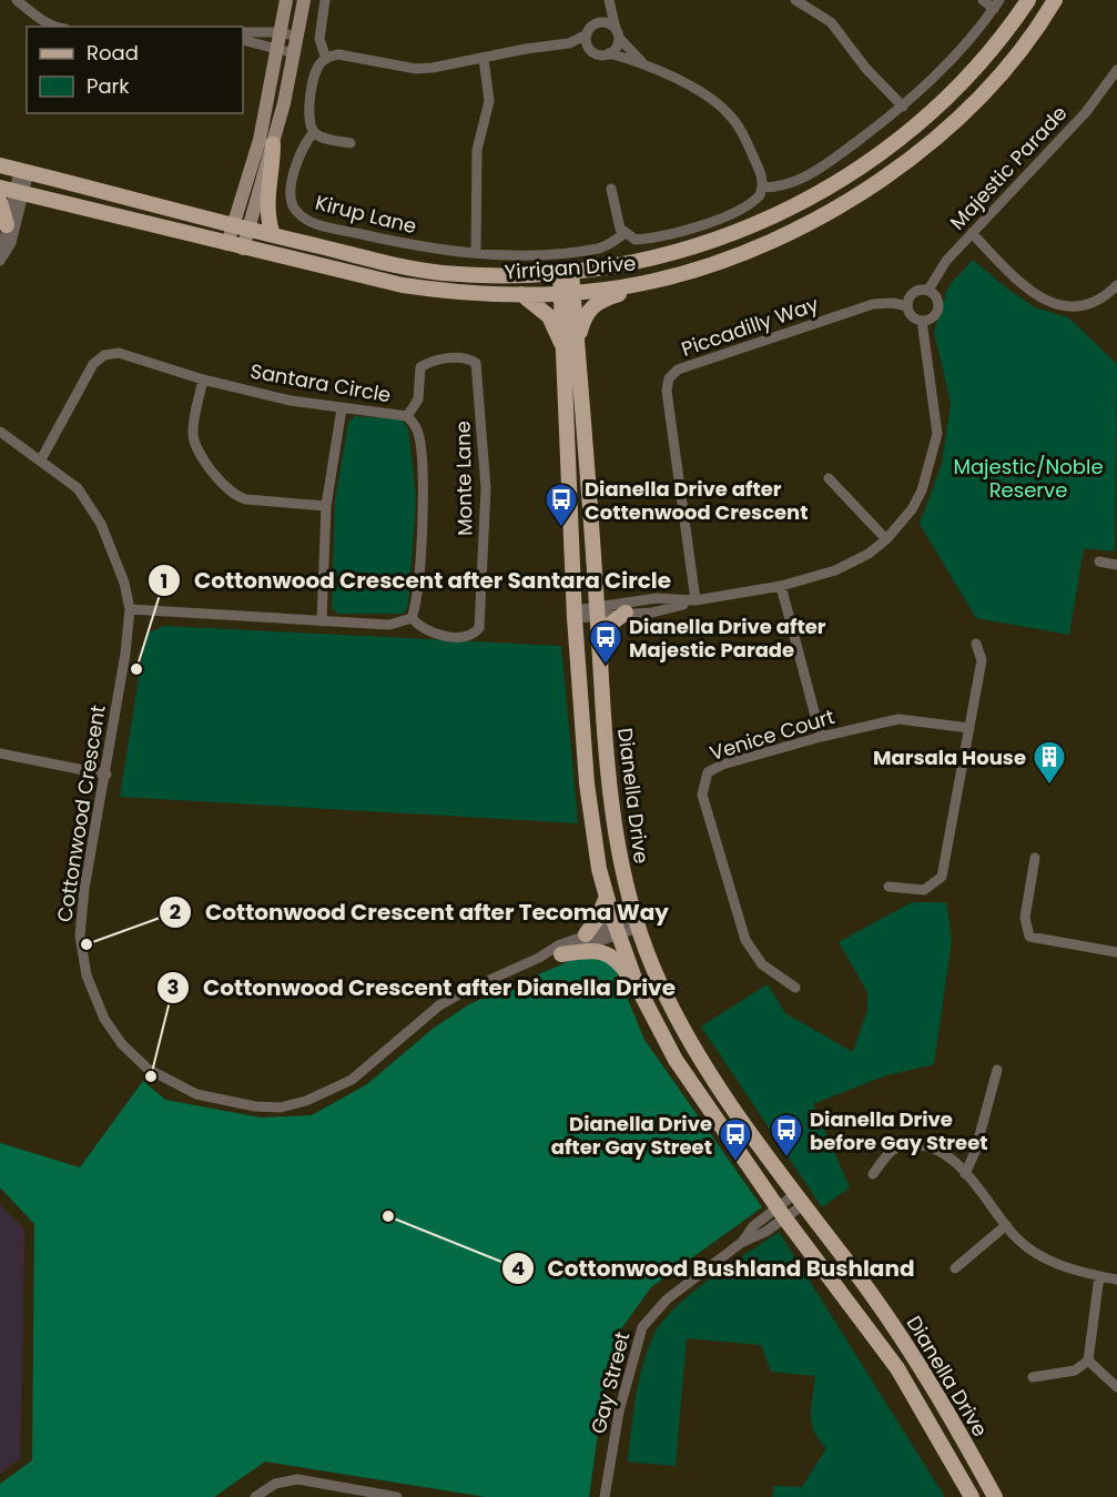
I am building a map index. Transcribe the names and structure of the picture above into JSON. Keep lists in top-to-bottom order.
{
  "streets": {
    "main road": ["Yirrigan Drive", "Dianella Drive"],
    "street": [
      "Majestic Parade",
      "Kirup Lane",
      "Piccadilly Way",
      "Santara Circle",
      "Monte Lane",
      "Venice Court",
      "Cottonwood Crescent",
      "Gay Street"
    ]
  },
  "crossings": [
    ["Majestic Parade", "Piccadilly Way"],
    ["Yirrigan Drive", "Dianella Drive"],
    ["Santara Circle", "Monte Lane"],
    ["Santara Circle", "Cottonwood Crescent"],
    ["Dianella Drive", "Cottonwood Crescent"],
    ["Dianella Drive", "Gay Street"]
  ],
  "parks": ["Majestic/Noble Reserve"],
  "places": {
    "bus stop": [
      "Dianella Drive after Cottenwood Crescent",
      "Dianella Drive after Majestic Parade",
      "Dianella Drive before Gay Street",
      "Dianella Drive after Gay Street"
    ],
    "other": [
      "Cottonwood Crescent after Santara Circle",
      "Cottonwood Crescent after Tecoma Way",
      "Cottonwood Crescent after Dianella Drive",
      "Cottonwood Bushland Bushland"
    ],
    "building": ["Marsala House"]
  },
  "legend": ["Road", "Park"]
}
